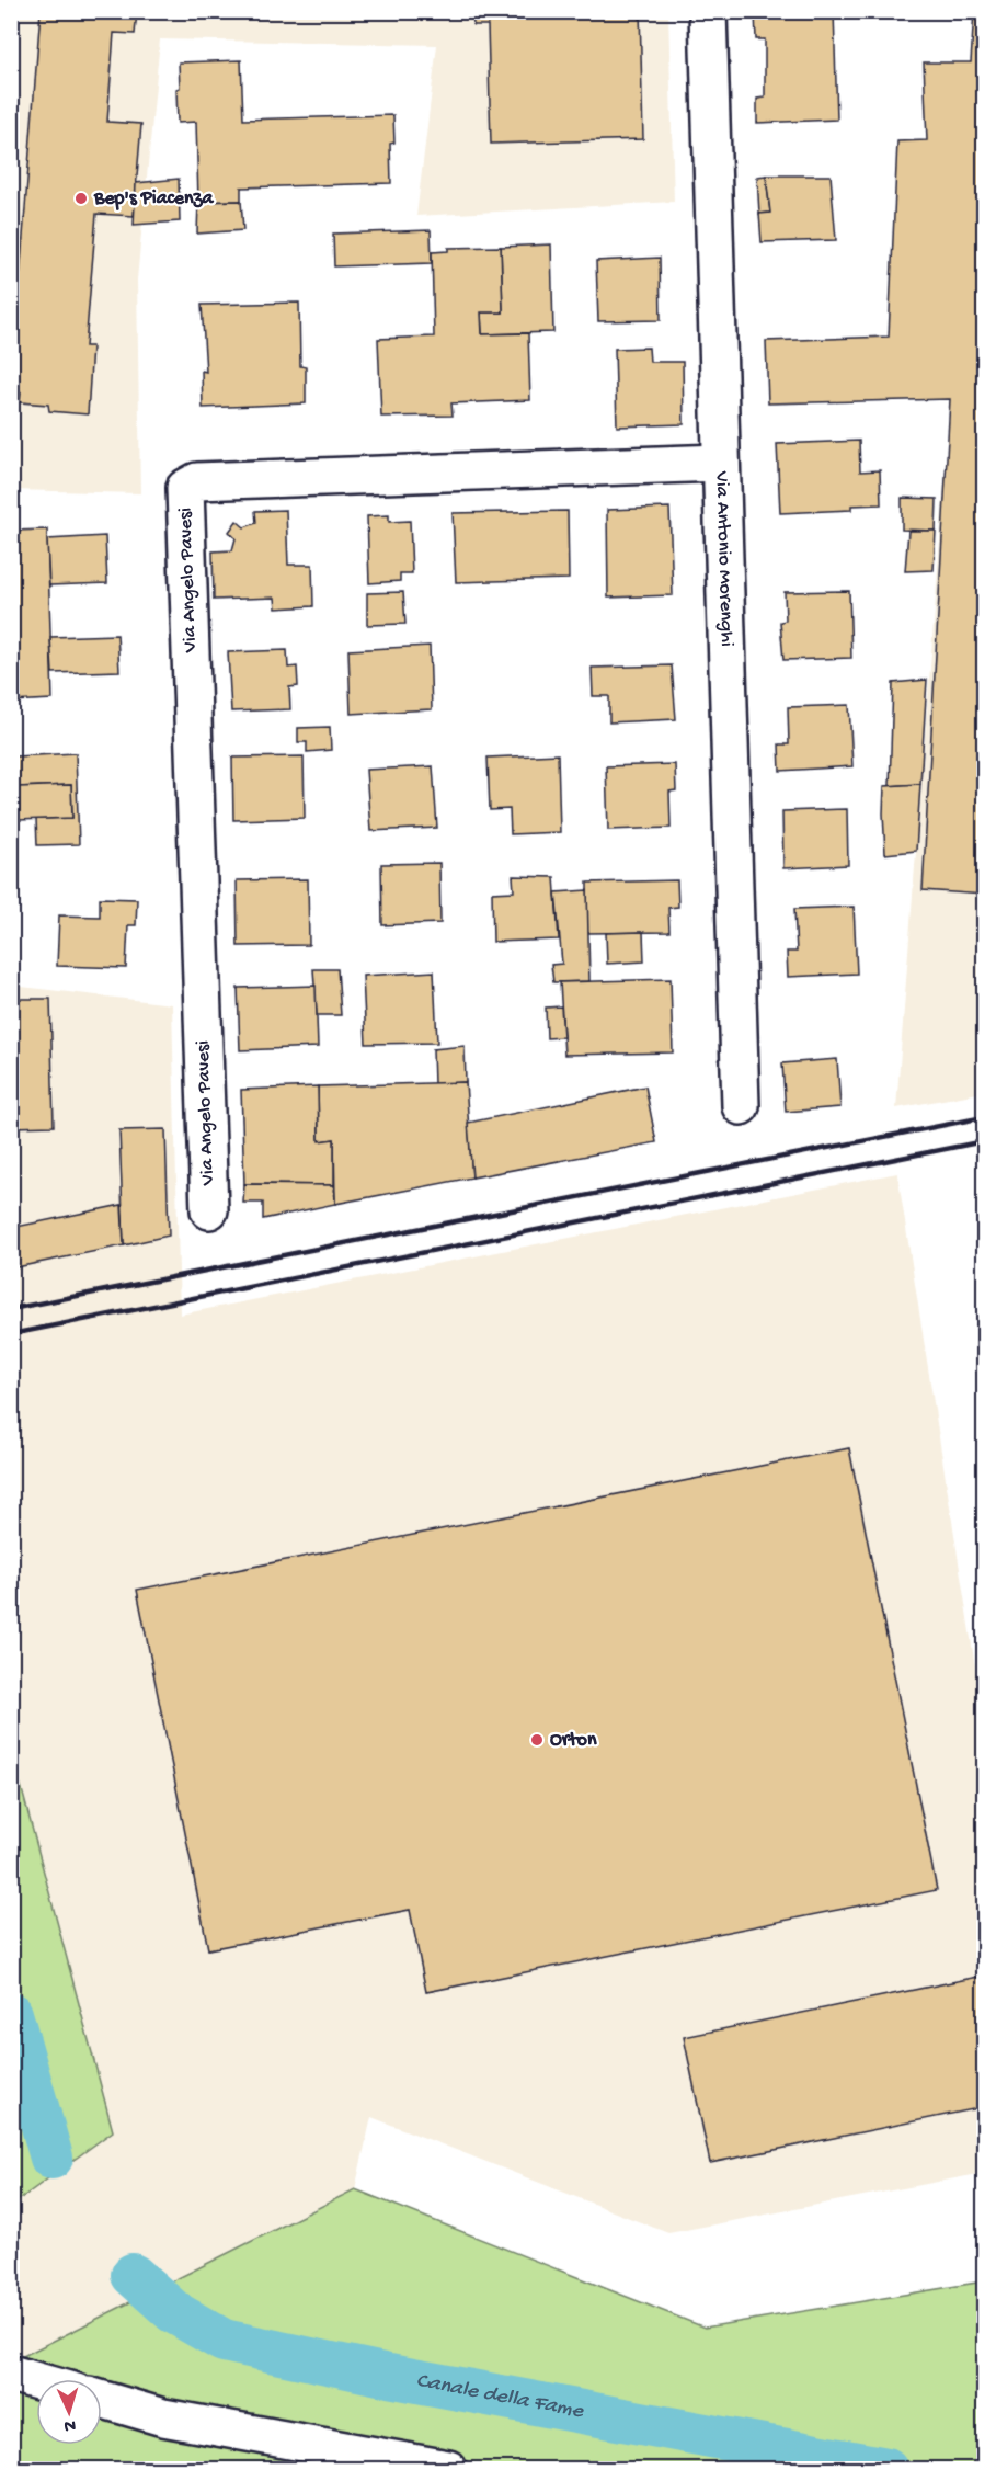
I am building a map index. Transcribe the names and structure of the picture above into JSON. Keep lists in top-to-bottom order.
{
  "streets": {
    "street": ["Via Antonio Morenghi", "Via Angelo Pavesi"]
  },
  "crossings": [
    ["Via Antonio Morenghi", "Via Angelo Pavesi"]
  ],
  "water": ["Canale della Fame"],
  "places": ["Bep's Piacenza", "Orton"],
  "north": "bottom"
}
